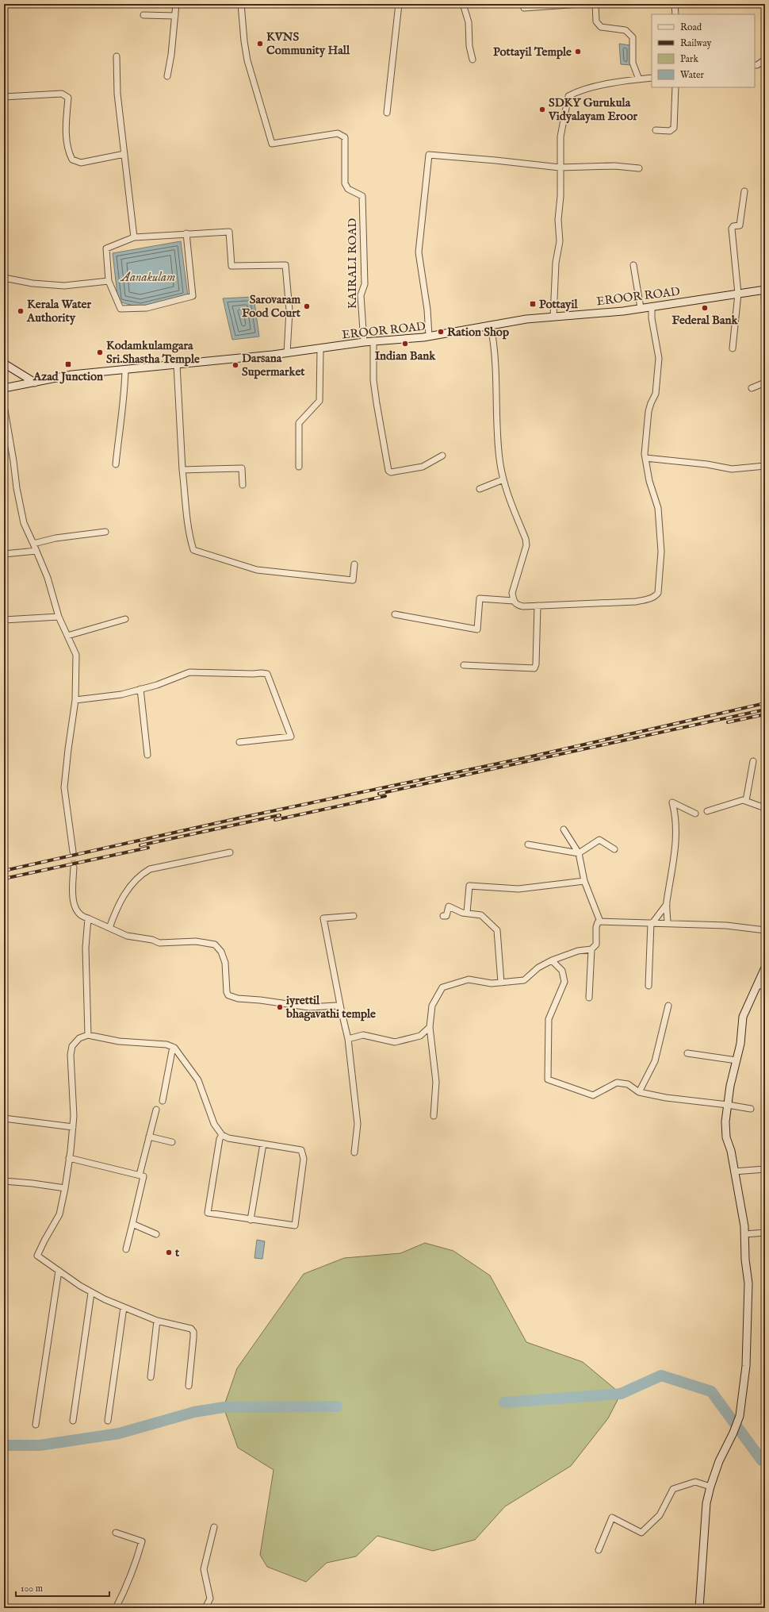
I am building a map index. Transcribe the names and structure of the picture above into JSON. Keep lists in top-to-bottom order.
{
  "streets": {
    "main road": ["EROOR ROAD"],
    "street": ["KAIRALI ROAD"]
  },
  "crossings": [
    ["KAIRALI ROAD", "EROOR ROAD"]
  ],
  "water": ["Aanakulam"],
  "places": {
    "other": [
      "KVNS Community Hall",
      "Pottayil Temple",
      "SDKY Gurukula Vidyalayam Eroor",
      "Sarovaram Food Court",
      "Federal Bank",
      "Kerala Water Authority",
      "Ration Shop",
      "Indian Bank",
      "Kodamkulamgara Sri.Shastha Temple",
      "Darsana Supermarket",
      "iyrettil bhagavathi temple",
      "t"
    ],
    "transit": ["Pottayil", "Azad Junction"]
  },
  "legend": [
    "Road",
    "Railway",
    "Park",
    "Water"
  ],
  "scale_bar": "100 m"
}
